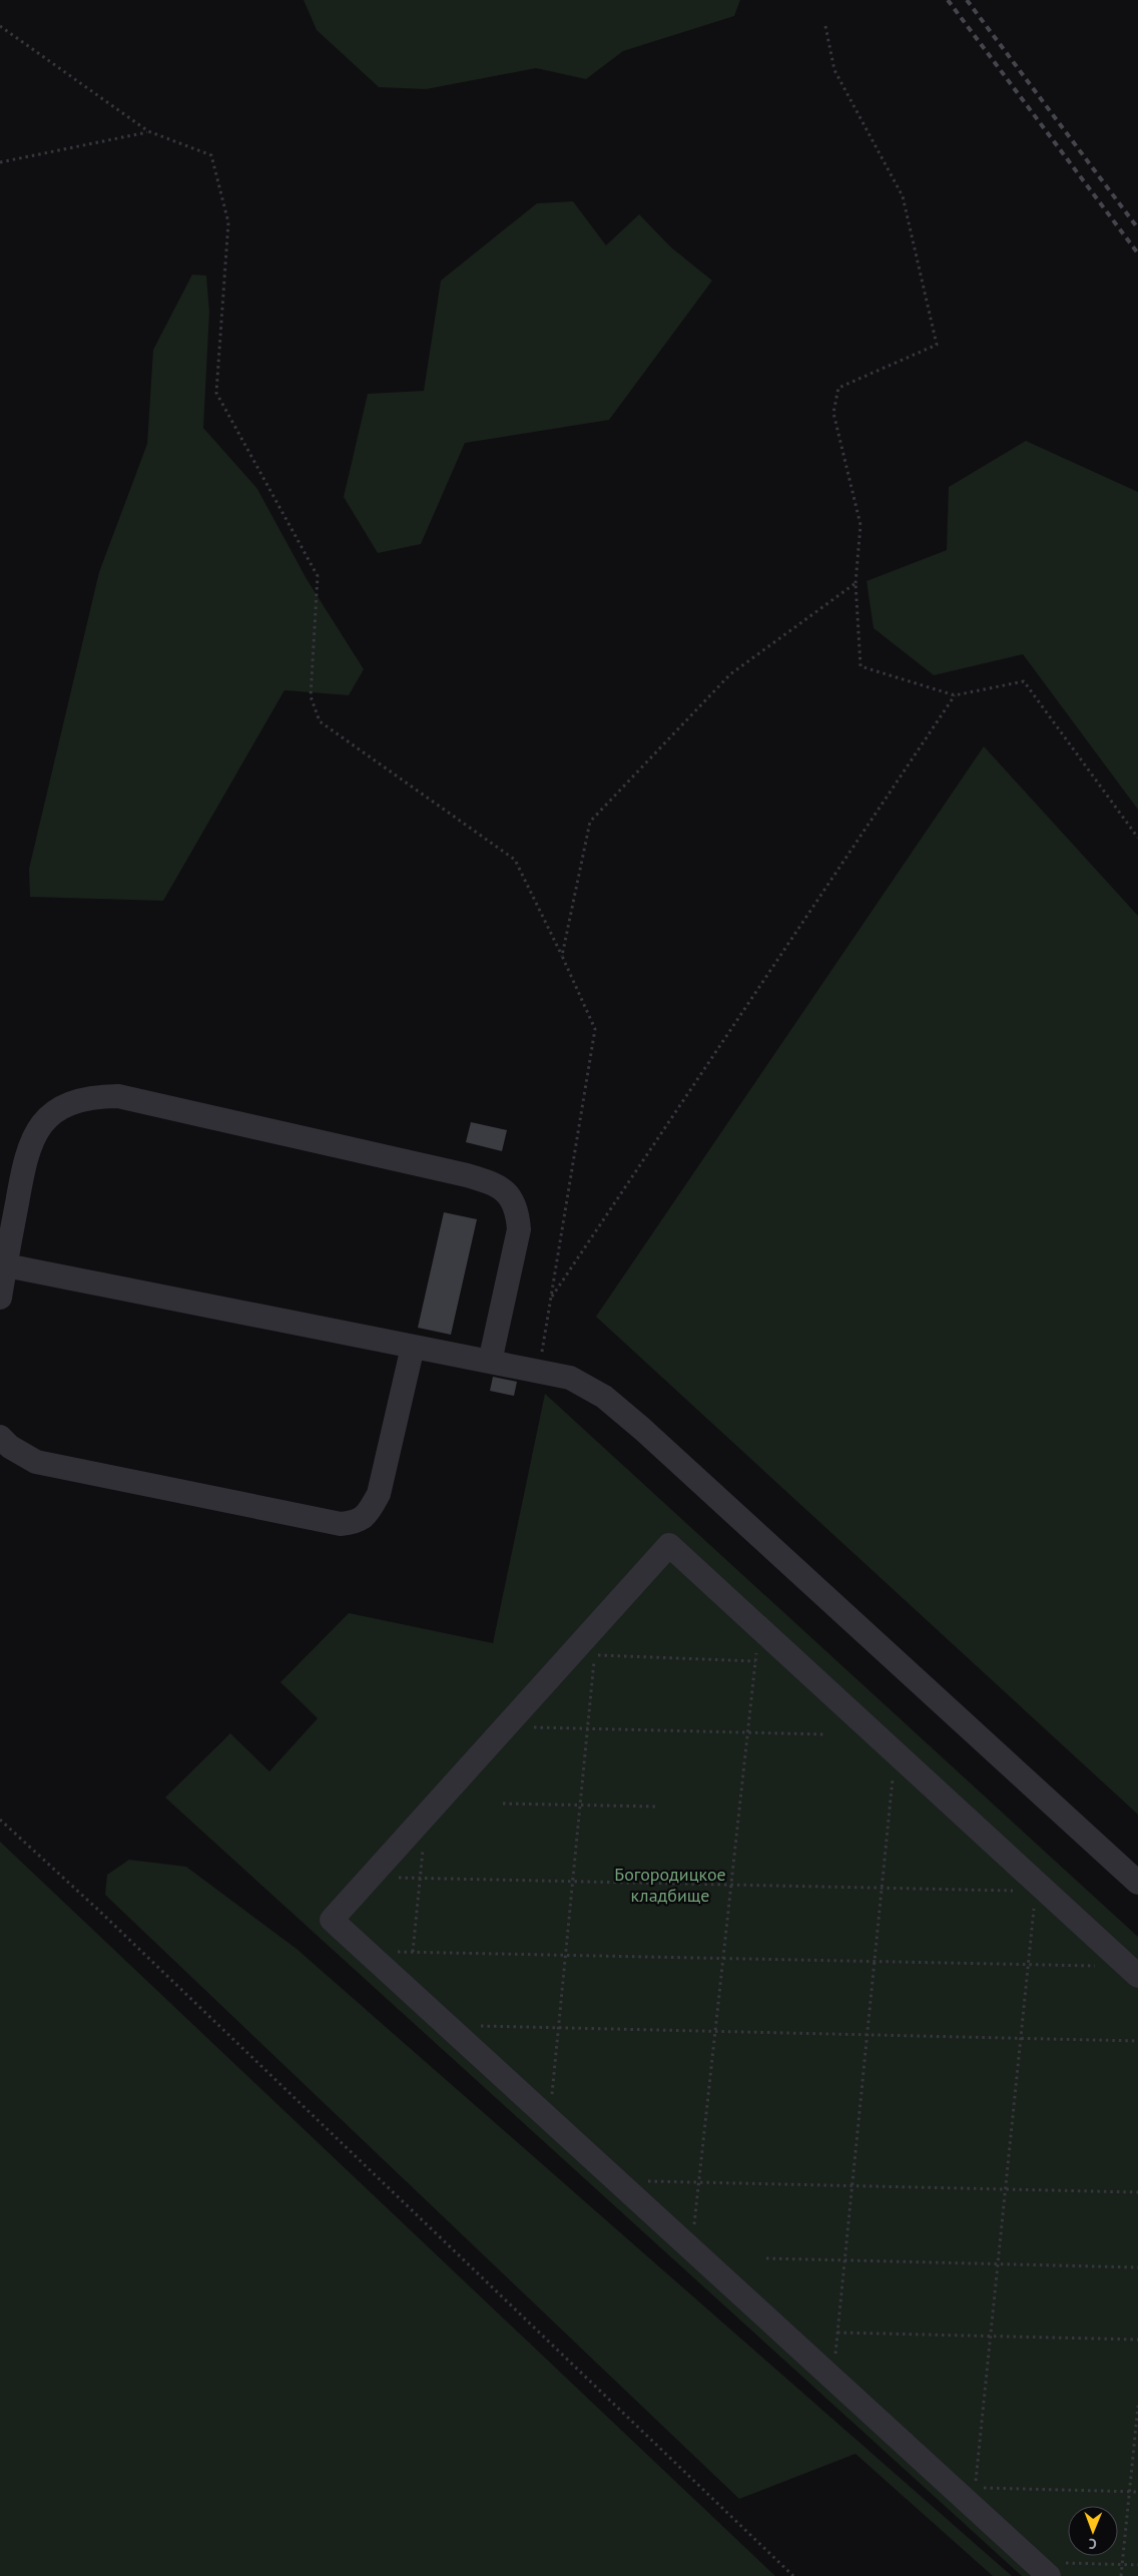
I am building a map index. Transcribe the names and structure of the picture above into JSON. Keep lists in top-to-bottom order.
{
  "parks": ["Богородицкое кладбище"],
  "north": "bottom"
}
